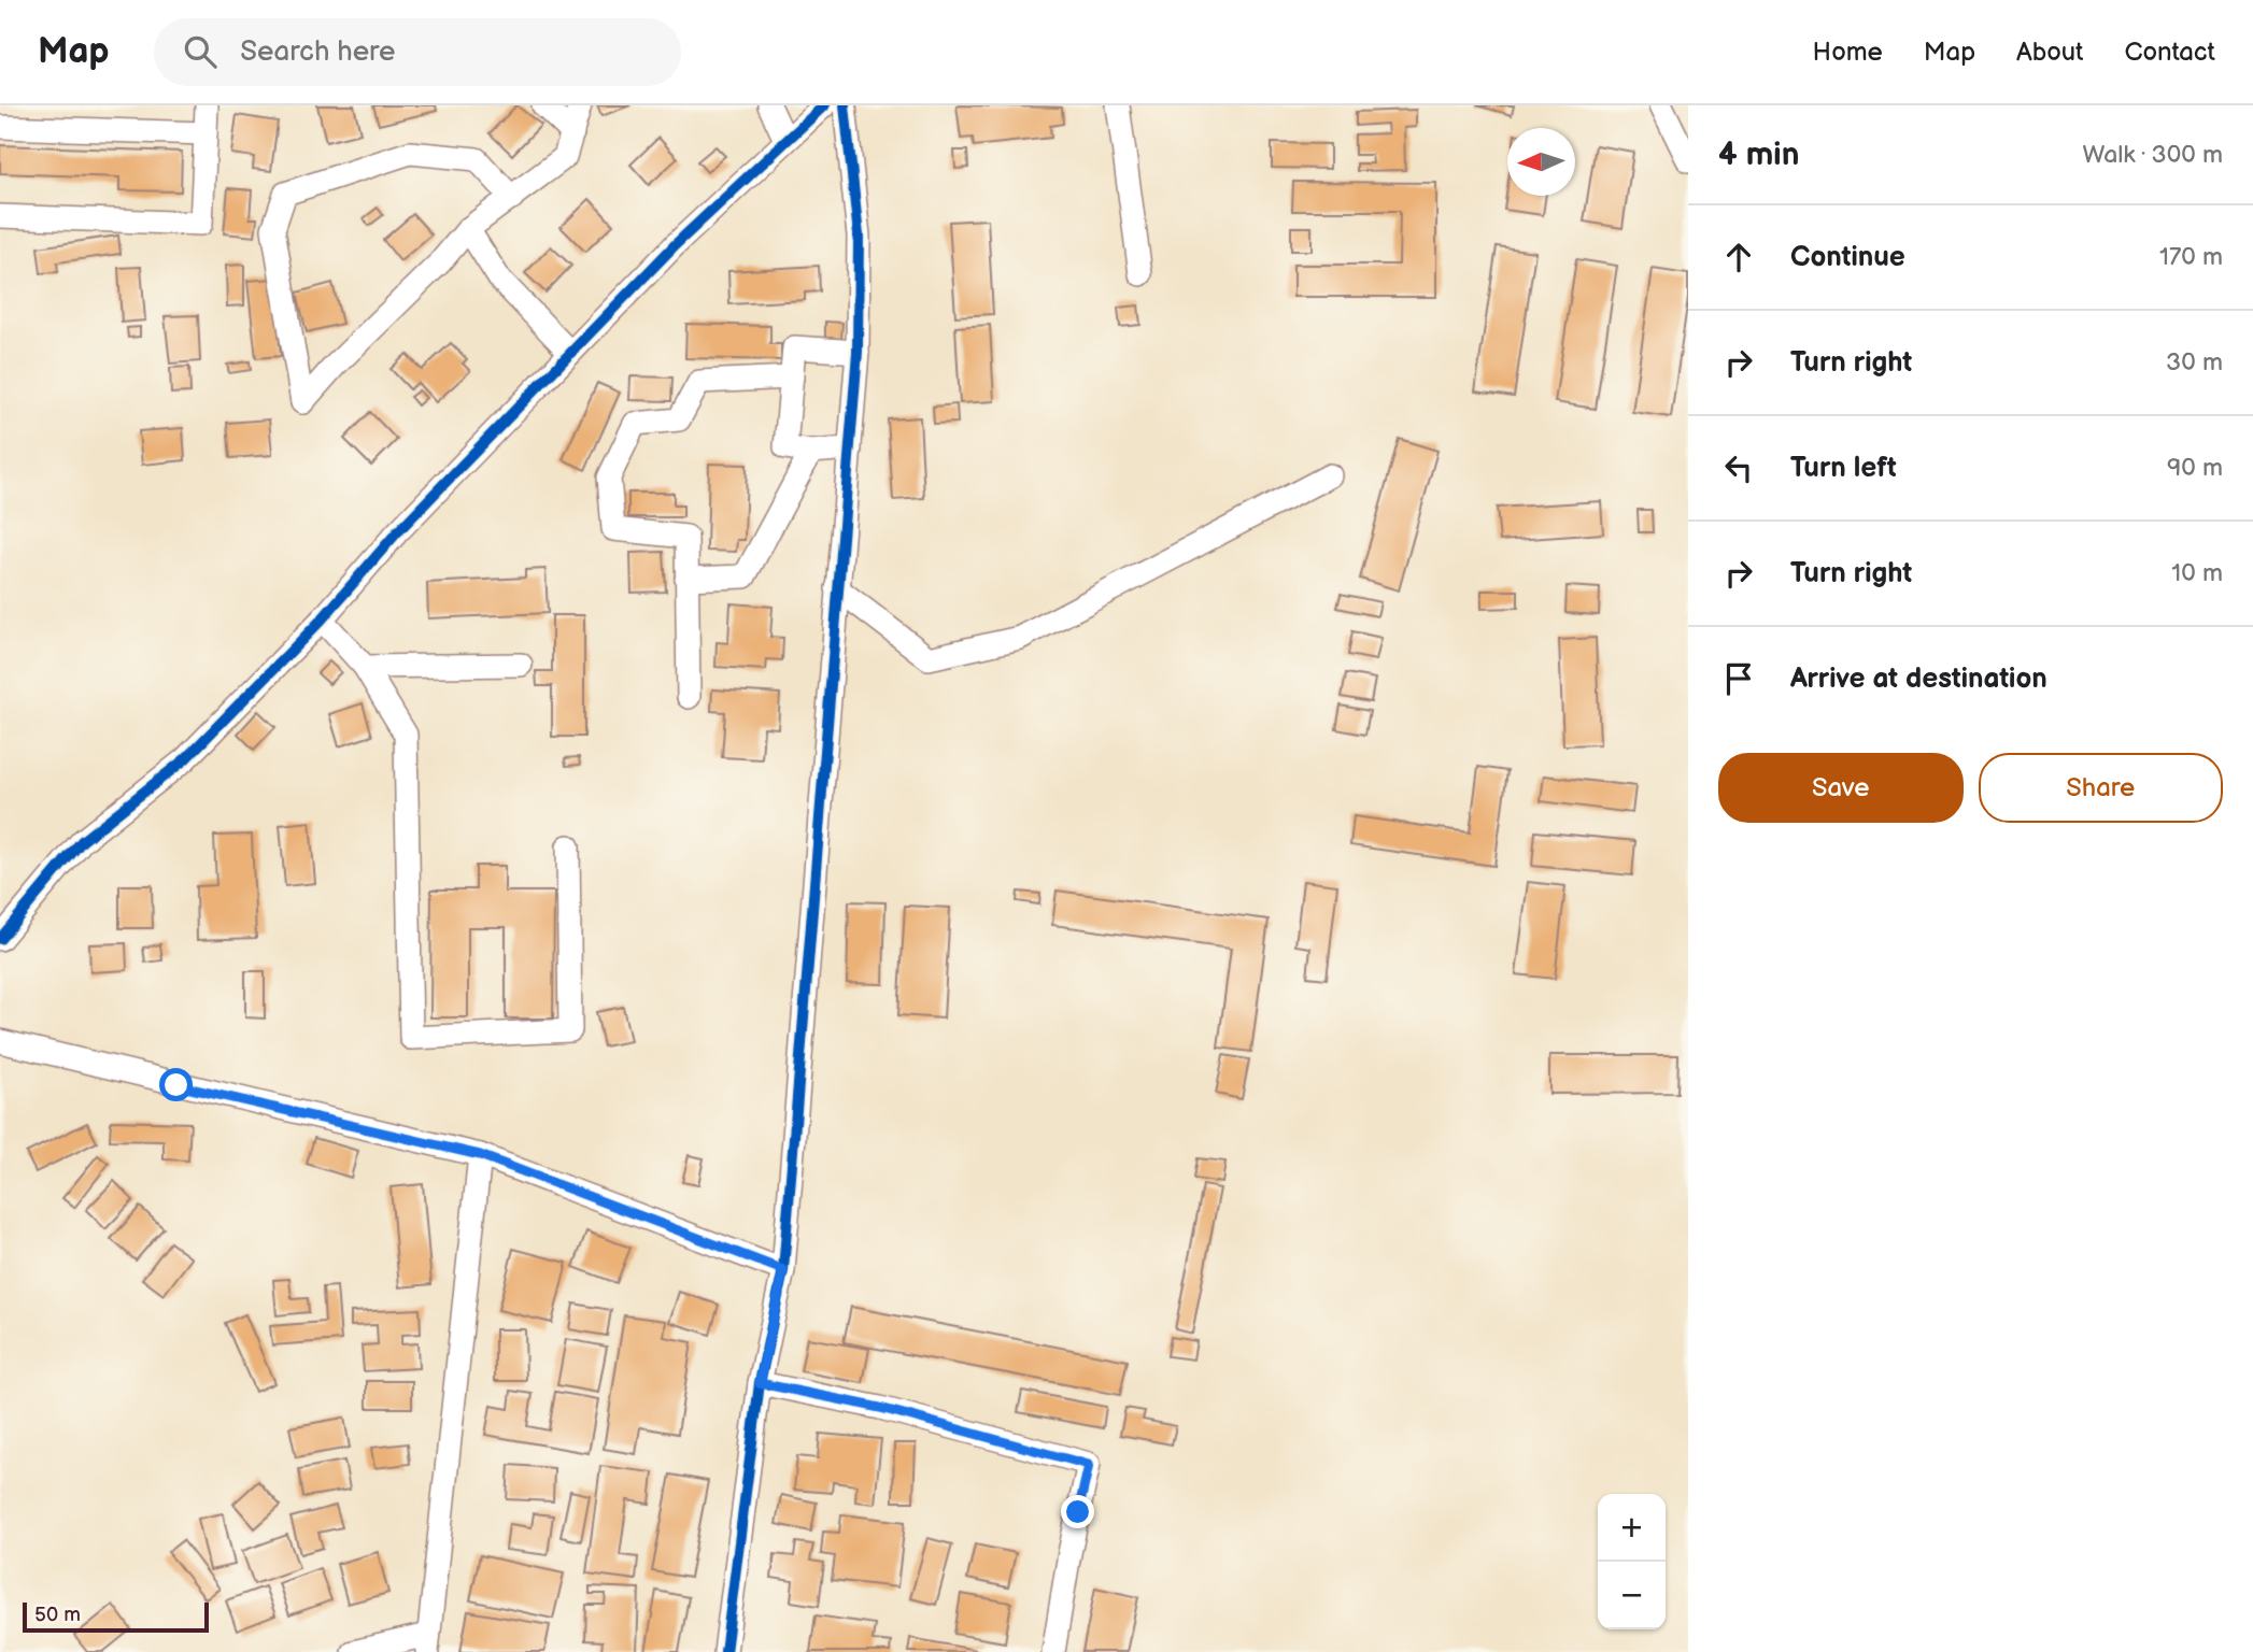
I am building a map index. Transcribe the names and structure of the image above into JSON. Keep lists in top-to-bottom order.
{
  "scale_bar": "50 m",
  "north": "left",
  "page": {
    "header": "Map",
    "search": "Search here",
    "nav": [
      "Home",
      "Map",
      "About",
      "Contact"
    ],
    "heading": ["4 min", "Walk · 300 m"],
    "list": [
      ["Continue", "170 m"],
      ["Turn right", "30 m"],
      ["Turn left", "90 m"],
      ["Turn right", "10 m"],
      "Arrive at destination"
    ],
    "buttons": ["Save", "Share"],
    "map_buttons": ["+", "−"],
    "scale": "50 m"
  }
}
